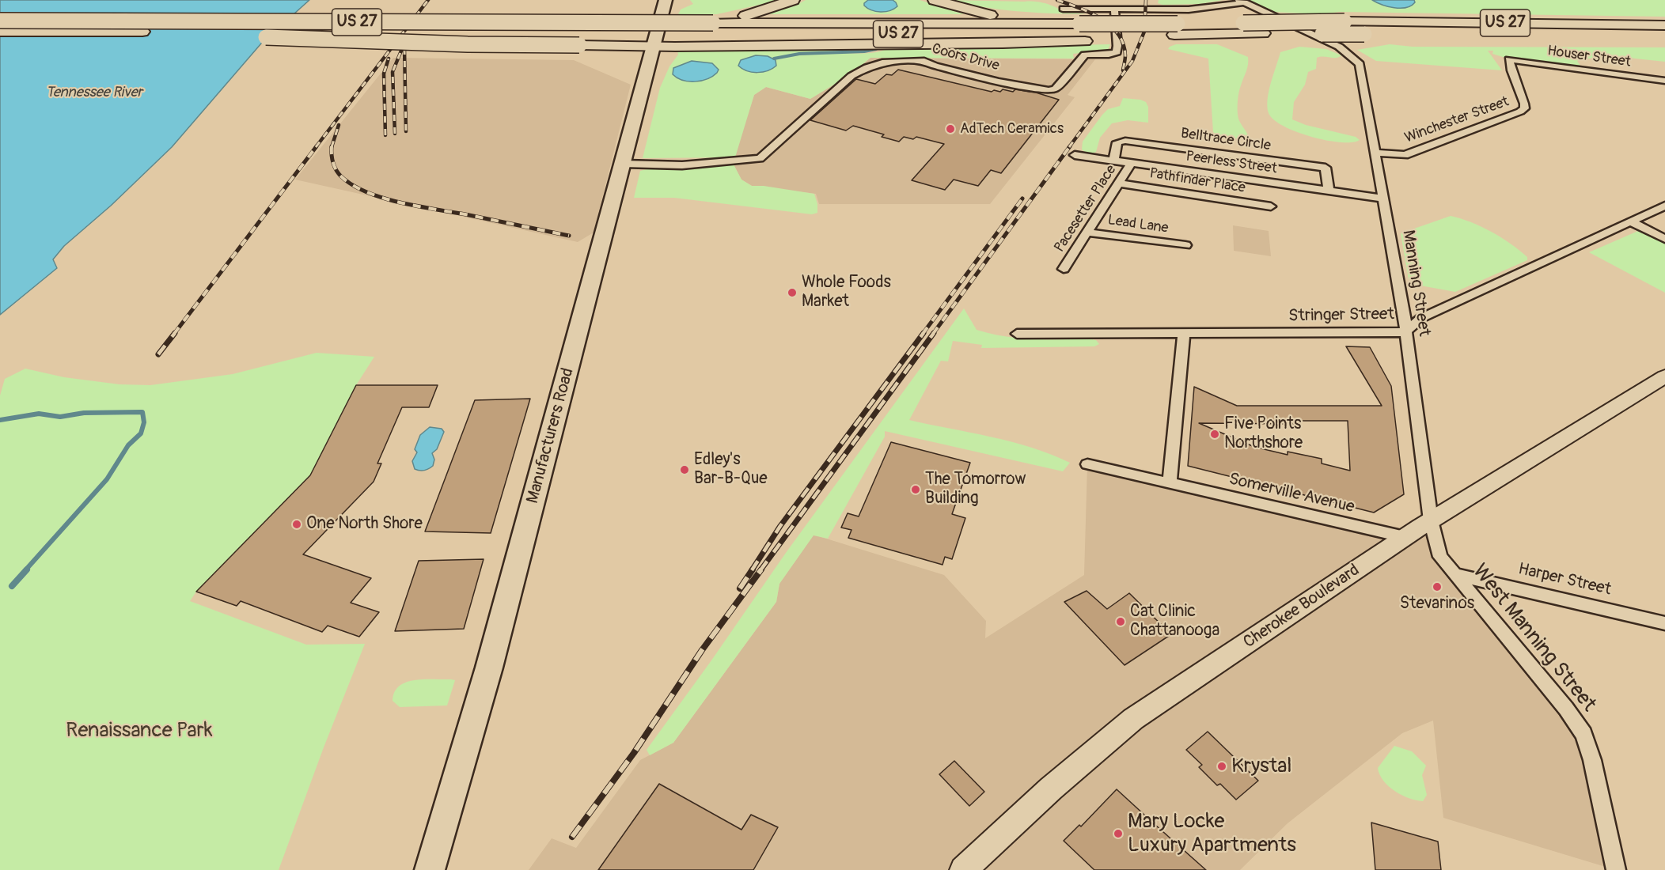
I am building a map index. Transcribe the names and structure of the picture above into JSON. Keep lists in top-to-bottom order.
{
  "streets": {
    "highway": ["US 27"],
    "main road": ["Manufacturers Road", "Cherokee Boulevard"],
    "street": [
      "Houser Street",
      "Coors Drive",
      "Winchester Street",
      "Belltrace Circle",
      "Peerless Street",
      "Pathfinder Place",
      "Pacesetter Place",
      "Lead Lane",
      "Manning Street",
      "Stringer Street",
      "Somerville Avenue",
      "Harper Street",
      "West Manning Street"
    ]
  },
  "crossings": [
    ["Houser Street", "Winchester Street"],
    ["Coors Drive", "Manufacturers Road"],
    ["Winchester Street", "Manning Street"],
    ["Belltrace Circle", "Peerless Street"],
    ["Peerless Street", "Pacesetter Place"],
    ["Peerless Street", "Manning Street"],
    ["Pathfinder Place", "Pacesetter Place"],
    ["Pacesetter Place", "Lead Lane"],
    ["Manning Street", "Stringer Street"],
    ["Manning Street", "Cherokee Boulevard"],
    ["Manning Street", "West Manning Street"],
    ["Somerville Avenue", "Cherokee Boulevard"],
    ["Harper Street", "West Manning Street"],
    ["Cherokee Boulevard", "West Manning Street"]
  ],
  "water": ["Tennessee River"],
  "parks": ["Renaissance Park"],
  "places": [
    "AdTech Ceramics",
    "Whole Foods Market",
    "Five Points Northshore",
    "Edley's Bar-B-Que",
    "The Tomorrow Building",
    "One North Shore",
    "Stevarinos",
    "Cat Clinic Chattanooga",
    "Krystal",
    "Mary Locke Luxury Apartments"
  ]
}
